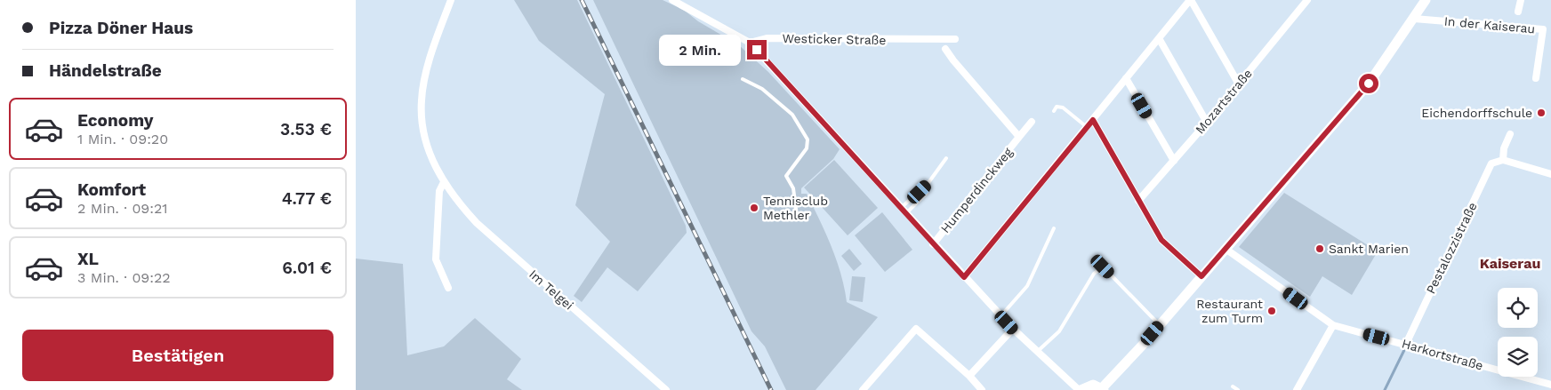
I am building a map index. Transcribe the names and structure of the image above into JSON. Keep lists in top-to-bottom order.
{
  "streets": {
    "street": [
      "In der Kaiserau",
      "Westicker Straße",
      "Mozartstraße",
      "Humperdinckweg",
      "Pestalozzistraße",
      "Im Telgei",
      "Harkortstraße"
    ]
  },
  "crossings": [
    ["Pestalozzistraße", "Harkortstraße"]
  ],
  "districts": ["Kaiserau"],
  "places": [
    "Eichendorffschule",
    "Tennisclub Methler",
    "Sankt Marien",
    "Restaurant zum Turm"
  ],
  "page": {
    "banner": ["Pizza Döner Haus", "Händelstraße"],
    "bubble": "2 Min.",
    "list": [
      {
        "name": "Economy",
        "note": "1 Min. · 09:20",
        "value": "3.53 €"
      },
      {
        "name": "Komfort",
        "note": "2 Min. · 09:21",
        "value": "4.77 €"
      },
      {
        "name": "XL",
        "note": "3 Min. · 09:22",
        "value": "6.01 €"
      }
    ],
    "buttons": "Bestätigen"
  }
}
